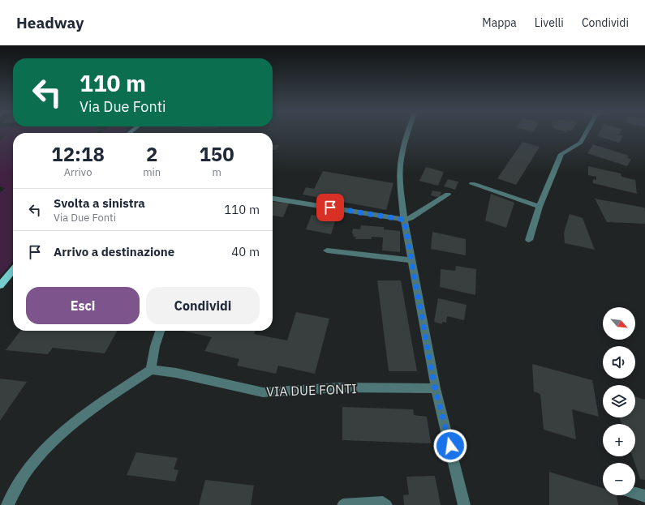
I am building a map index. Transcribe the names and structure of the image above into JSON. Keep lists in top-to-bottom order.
{
  "streets": {
    "street": ["VIA DUE FONTI"]
  },
  "north": "bottom right",
  "page": {
    "header": "Headway",
    "nav": ["Mappa", "Livelli", "Condividi"],
    "turn": ["110 m", "Via Due Fonti"],
    "eta": [
      "12:18",
      "Arrivo",
      "2",
      "min",
      "150",
      "m"
    ],
    "list": [
      {
        "name": "Svolta a sinistra",
        "note": "Via Due Fonti",
        "value": "110 m"
      },
      {
        "name": "Arrivo a destinazione",
        "value": "40 m"
      }
    ],
    "buttons": ["Esci", "Condividi"],
    "map_buttons": ["+", "−"]
  }
}
